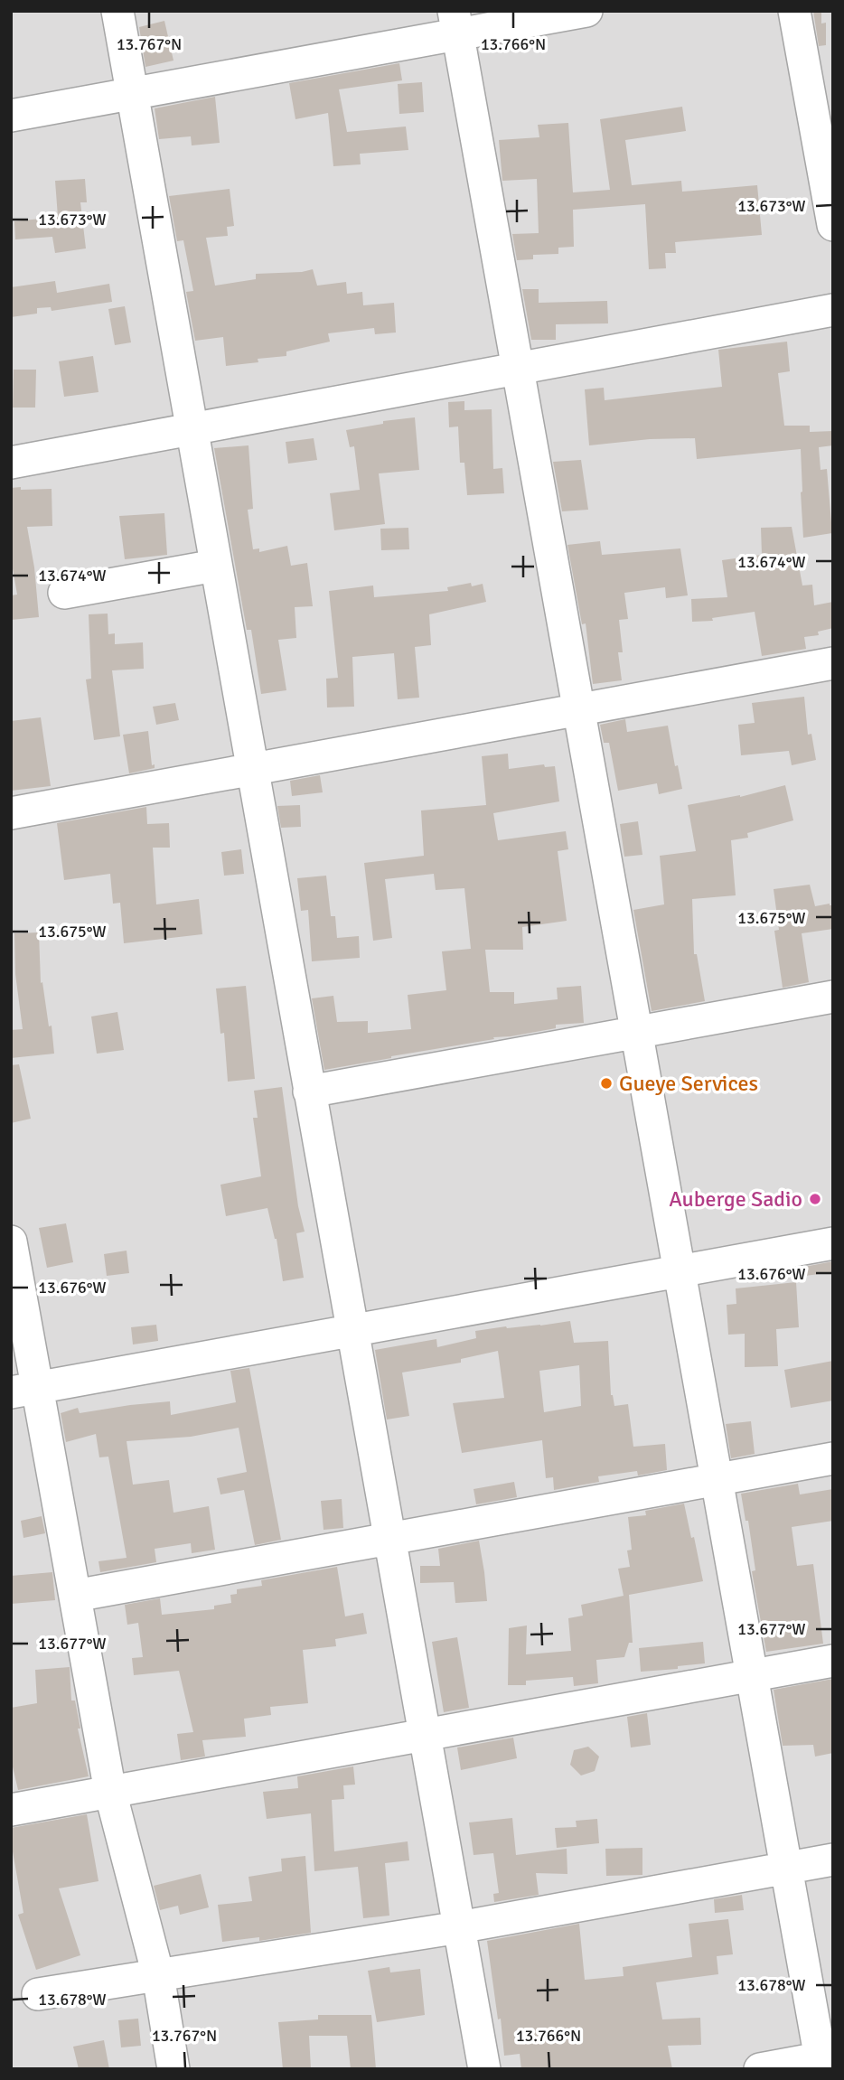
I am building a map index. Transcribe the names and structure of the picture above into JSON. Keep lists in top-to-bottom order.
{
  "places": ["Gueye Services", "Auberge Sadio"],
  "coordinates": [
    "13.767°N",
    "13.766°N",
    "13.673°W",
    "13.674°W",
    "13.675°W",
    "13.676°W",
    "13.677°W",
    "13.678°W"
  ]
}
